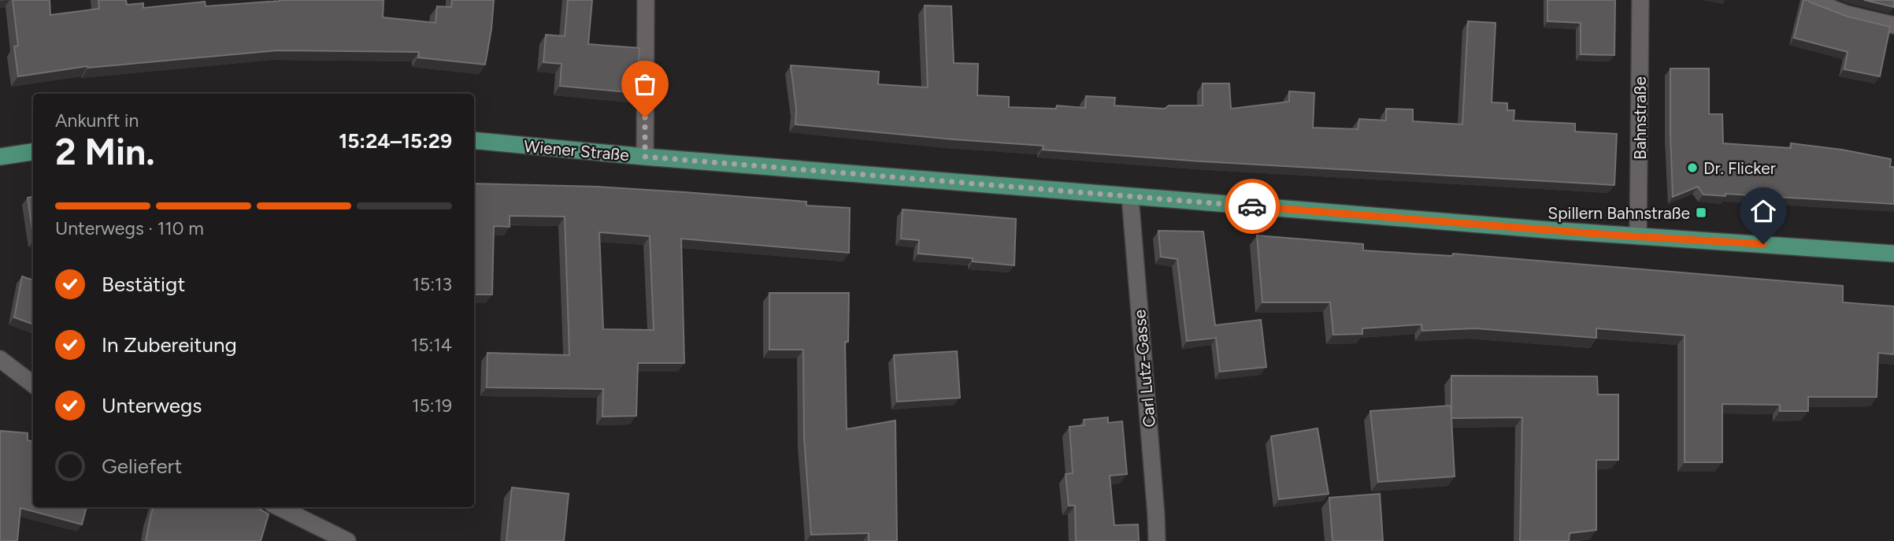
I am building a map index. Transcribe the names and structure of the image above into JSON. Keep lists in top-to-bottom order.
{
  "streets": {
    "main road": ["Wiener Straße"],
    "street": ["Bahnstraße", "Carl Lutz-Gasse"]
  },
  "crossings": [
    ["Bahnstraße", "Wiener Straße"],
    ["Wiener Straße", "Carl Lutz-Gasse"]
  ],
  "places": {
    "other": ["Dr. Flicker"],
    "transit": ["Spillern Bahnstraße"]
  },
  "page": {
    "heading": ["2 Min.", "Ankunft in", "15:24–15:29"],
    "bar": "Unterwegs · 110 m",
    "list": [
      ["Bestätigt", "15:13"],
      ["In Zubereitung", "15:14"],
      ["Unterwegs", "15:19"],
      "Geliefert"
    ]
  }
}
